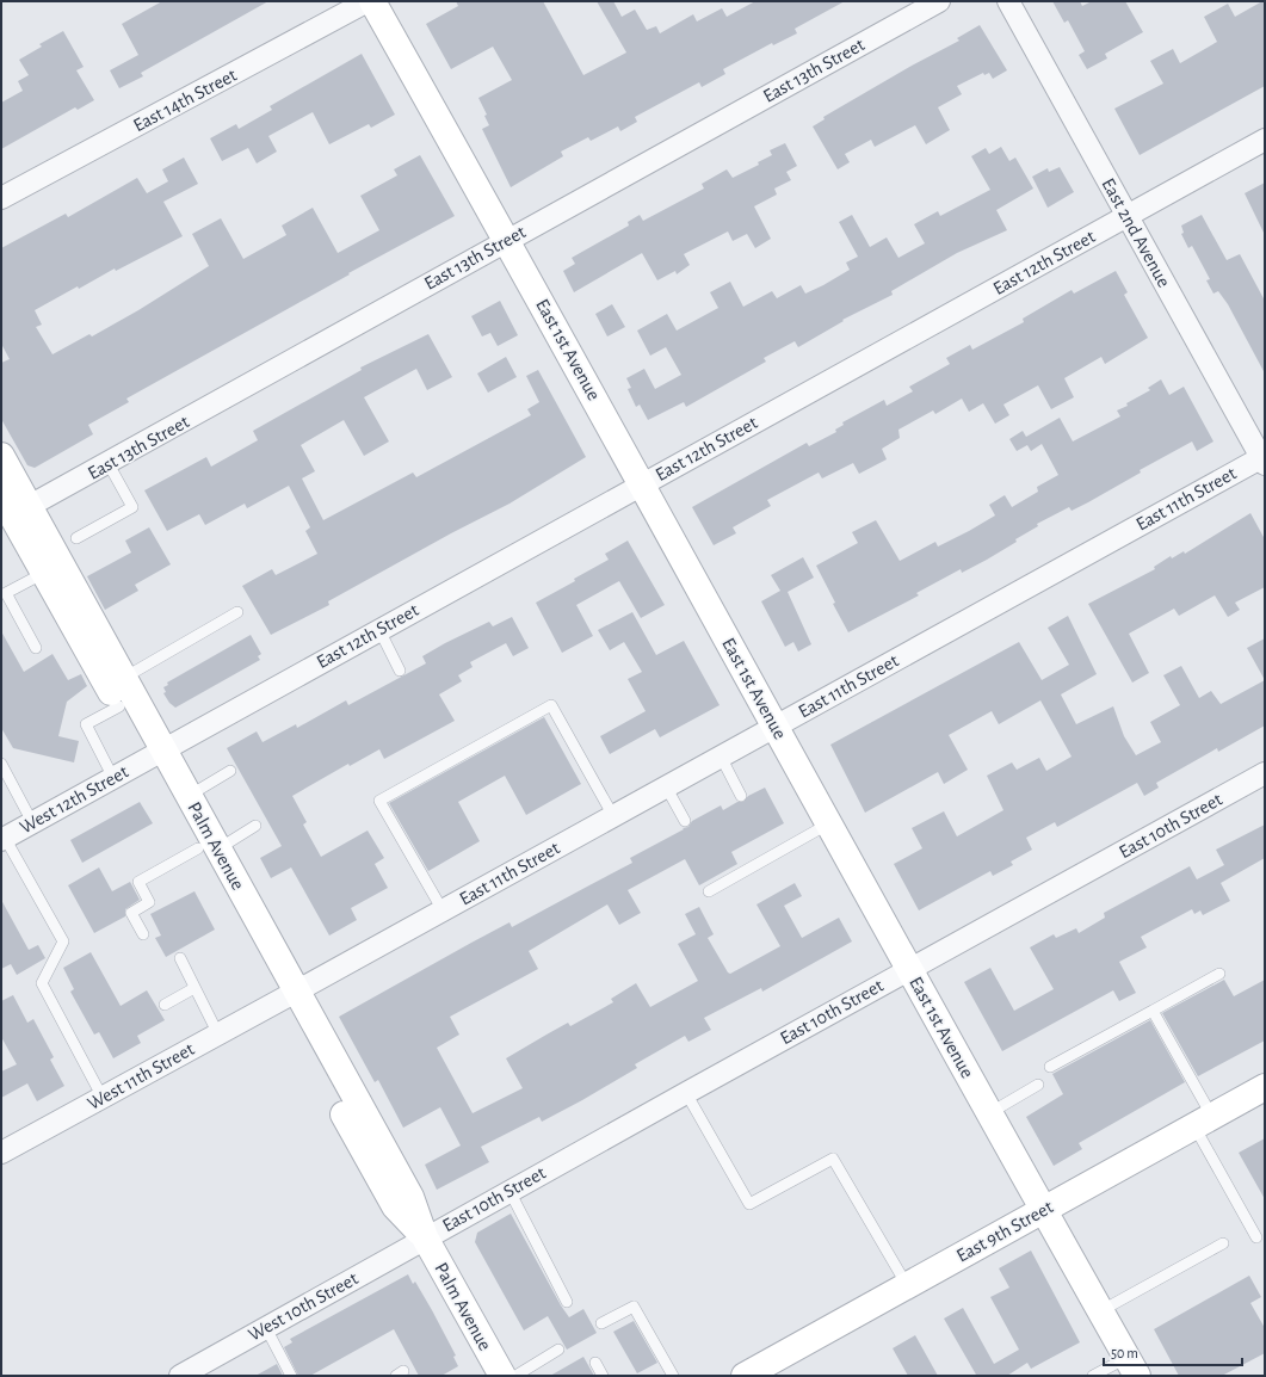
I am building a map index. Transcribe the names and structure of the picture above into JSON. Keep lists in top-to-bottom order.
{
  "streets": {
    "main road": ["East 1st Avenue", "Palm Avenue", "East 9th Street"],
    "street": [
      "East 13th Street",
      "East 14th Street",
      "East 2nd Avenue",
      "East 12th Street",
      "East 11th Street",
      "West 12th Street",
      "East 10th Street",
      "West 11th Street",
      "West 10th Street"
    ]
  },
  "crossings": [
    ["East 13th Street", "East 1st Avenue"],
    ["East 13th Street", "Palm Avenue"],
    ["East 2nd Avenue", "East 12th Street"],
    ["East 2nd Avenue", "East 11th Street"],
    ["East 12th Street", "East 1st Avenue"],
    ["East 12th Street", "West 12th Street"],
    ["East 12th Street", "Palm Avenue"],
    ["East 1st Avenue", "East 11th Street"],
    ["East 1st Avenue", "East 10th Street"],
    ["East 1st Avenue", "East 9th Street"],
    ["East 11th Street", "Palm Avenue"],
    ["East 11th Street", "West 11th Street"],
    ["West 12th Street", "Palm Avenue"],
    ["East 10th Street", "Palm Avenue"],
    ["East 10th Street", "West 10th Street"],
    ["Palm Avenue", "West 11th Street"],
    ["Palm Avenue", "West 10th Street"]
  ],
  "scale_bar": "50 m"
}
